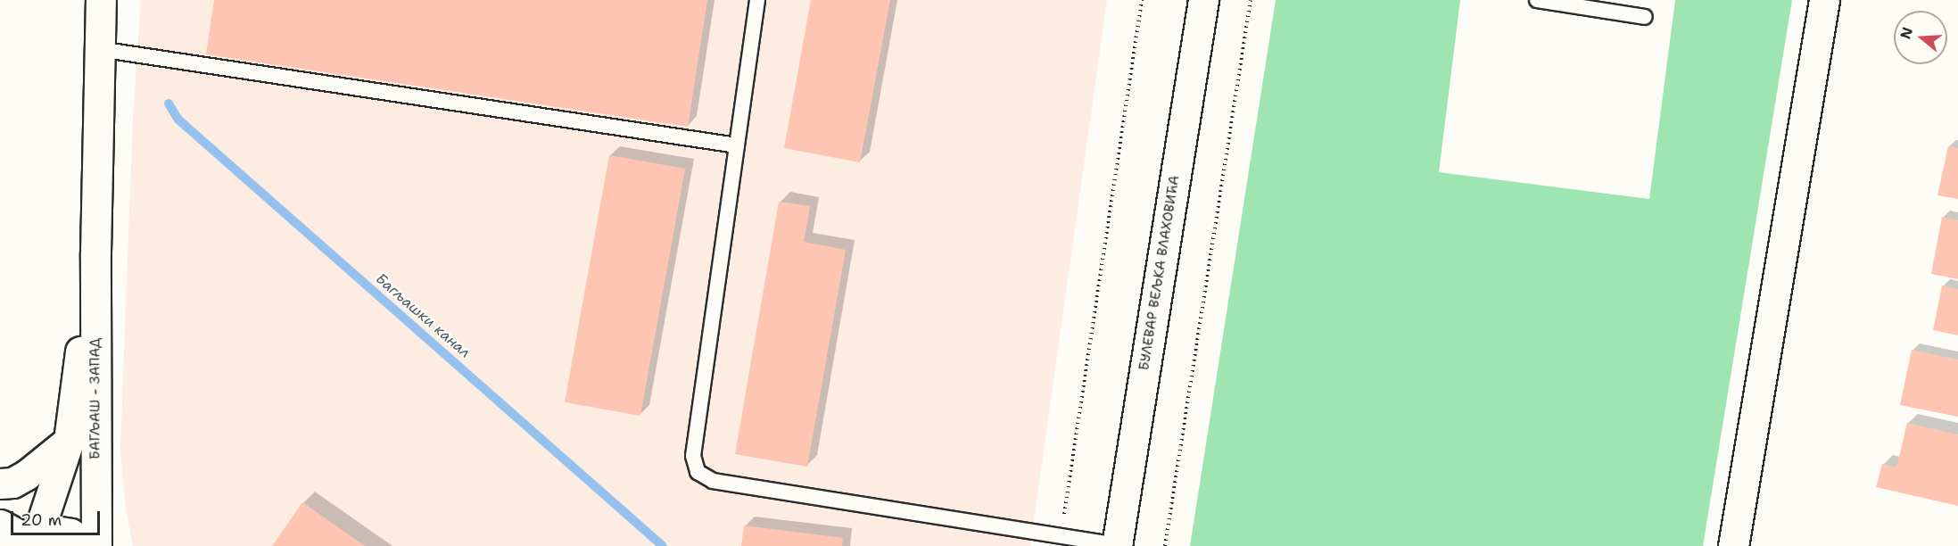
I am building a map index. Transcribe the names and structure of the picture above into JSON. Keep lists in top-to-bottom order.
{
  "streets": {
    "street": ["БУЛЕВАР ВЕЉКА ВЛАХОВИЋА", "БАГЉАШ - ЗАПАД"]
  },
  "water": ["Багљашки канал"],
  "scale_bar": "20 m",
  "north": "left"
}
